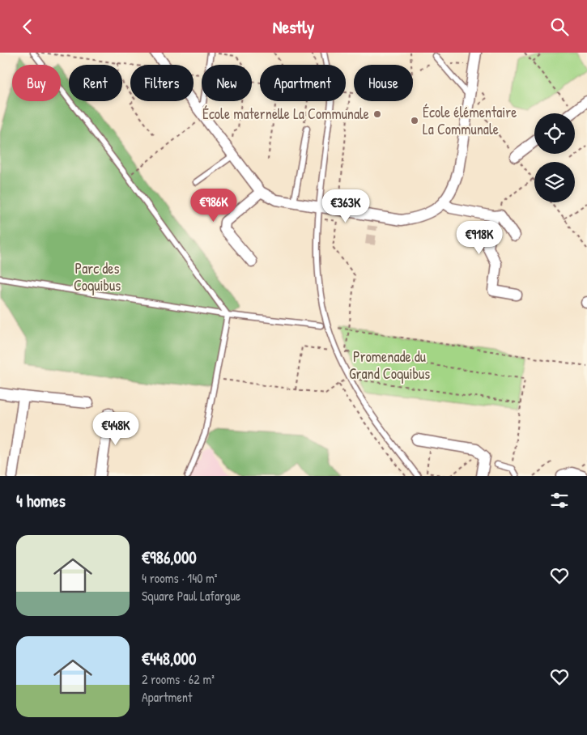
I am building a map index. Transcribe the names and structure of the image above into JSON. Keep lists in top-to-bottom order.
{
  "parks": ["Parc des Coquibus", "Promenade du Grand Coquibus"],
  "places": ["École maternelle La Communale", "École élémentaire La Communale"],
  "page": {
    "header": "Nestly",
    "chip": [
      "Buy",
      "Rent",
      "Filters",
      "New",
      "Apartment",
      "House"
    ],
    "price": [
      "€986K",
      "€363K",
      "€918K",
      "€448K"
    ],
    "heading": "4 homes",
    "list": [
      {
        "name": "€986,000",
        "note": "4 rooms · 140 m² · Square Paul Lafargue"
      },
      {
        "name": "€448,000",
        "note": "2 rooms · 62 m² · Apartment"
      }
    ]
  }
}
